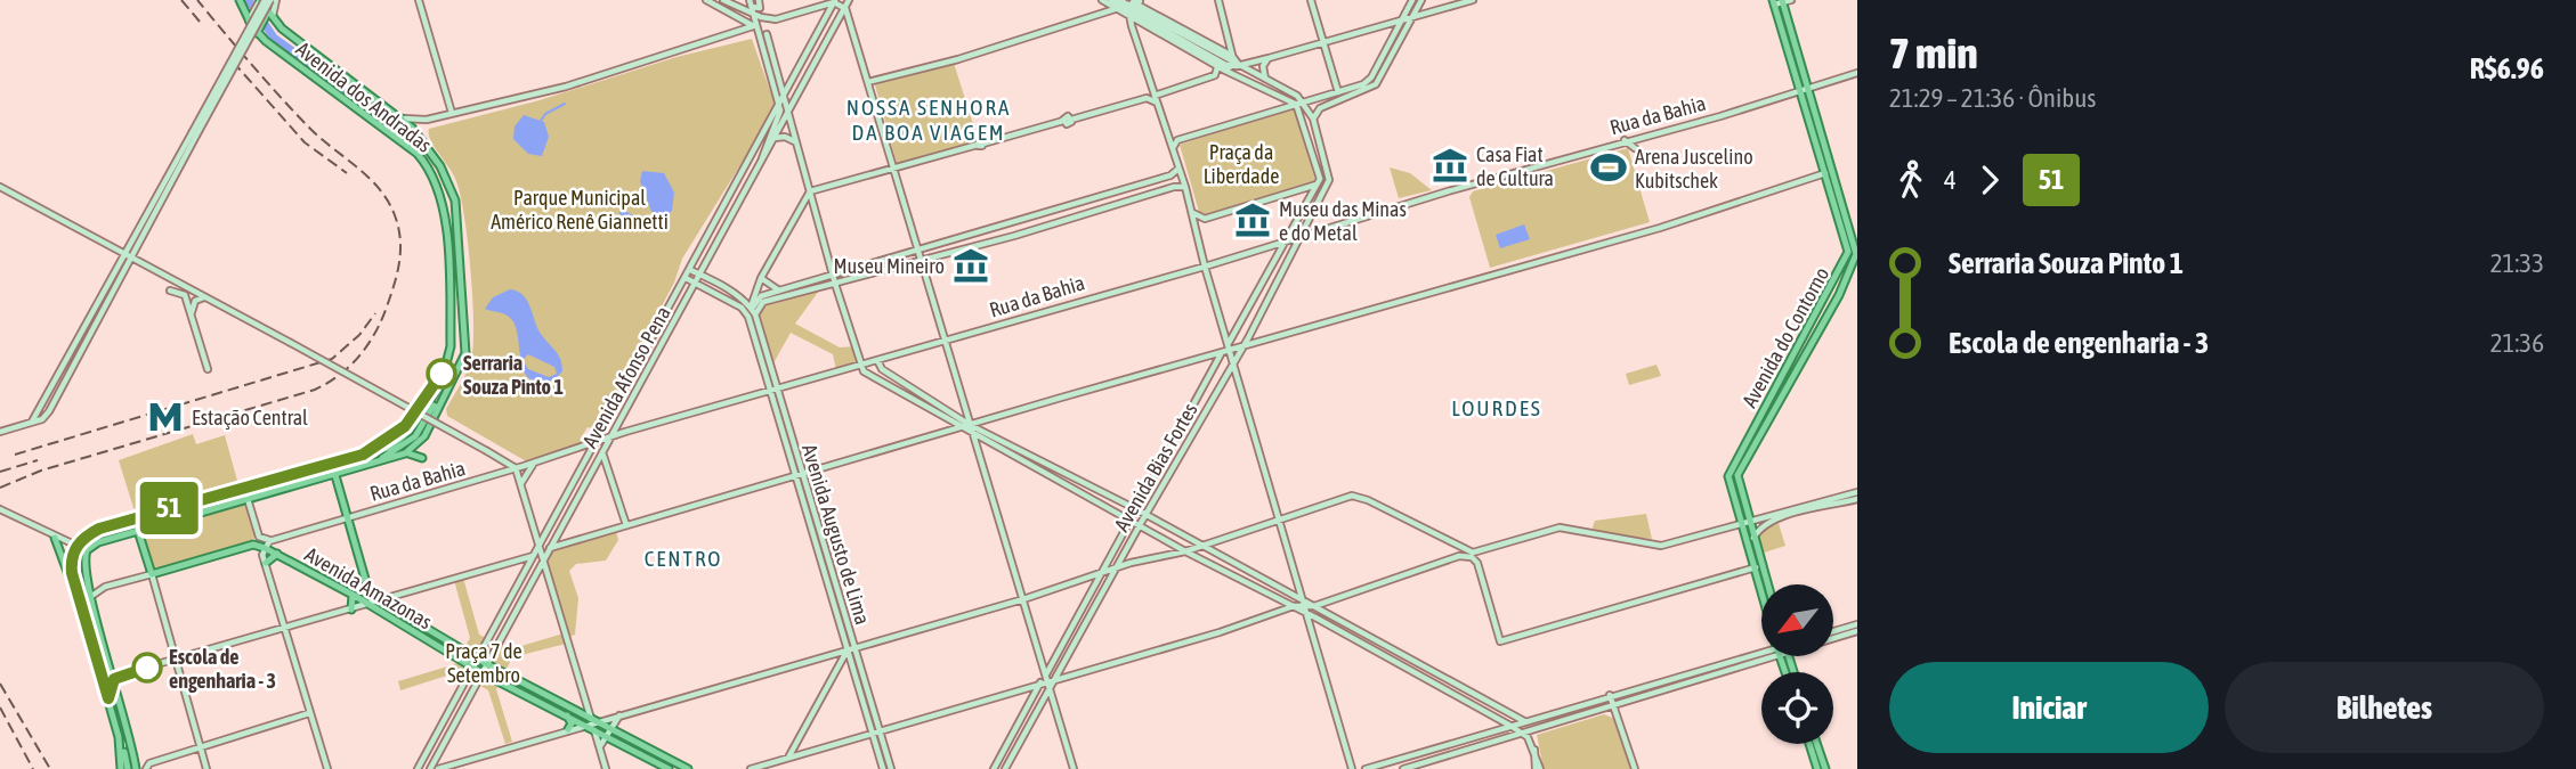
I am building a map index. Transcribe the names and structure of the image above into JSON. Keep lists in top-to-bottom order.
{
  "streets": {
    "main road": ["Avenida dos Andradas", "Avenida do Contorno", "Avenida Amazonas"],
    "street": [
      "Rua da Bahia",
      "Avenida Afonso Pena",
      "Avenida Bias Fortes",
      "Avenida Augusto de Lima"
    ]
  },
  "crossings": [
    ["Rua da Bahia", "Avenida Afonso Pena"],
    ["Rua da Bahia", "Avenida Bias Fortes"],
    ["Rua da Bahia", "Avenida Augusto de Lima"],
    ["Avenida Afonso Pena", "Avenida Amazonas"]
  ],
  "districts": ["NOSSA SENHORA DA BOA VIAGEM", "LOURDES", "CENTRO"],
  "parks": ["Praça da Liberdade", "Parque Municipal Américo Renê Giannetti", "Praça 7 de Setembro"],
  "places": {
    "museum": ["Casa Fiat de Cultura", "Museu das Minas e do Metal", "Museu Mineiro"],
    "sports": ["Arena Juscelino Kubitschek"],
    "other": ["Serraria Souza Pinto 1", "Escola de engenharia - 3"],
    "metro station": ["Estação Central"]
  },
  "lines": ["bus line 51"],
  "north": "bottom left",
  "page": {
    "on_map": "51",
    "heading": ["7 min", "21:29 – 21:36 · Ônibus", "R$6.96"],
    "legs": ["4", "51"],
    "list": [
      {
        "name": "Serraria Souza Pinto 1",
        "value": "21:33"
      },
      {
        "name": "Escola de engenharia - 3",
        "value": "21:36"
      }
    ],
    "buttons": ["Iniciar", "Bilhetes"]
  }
}
